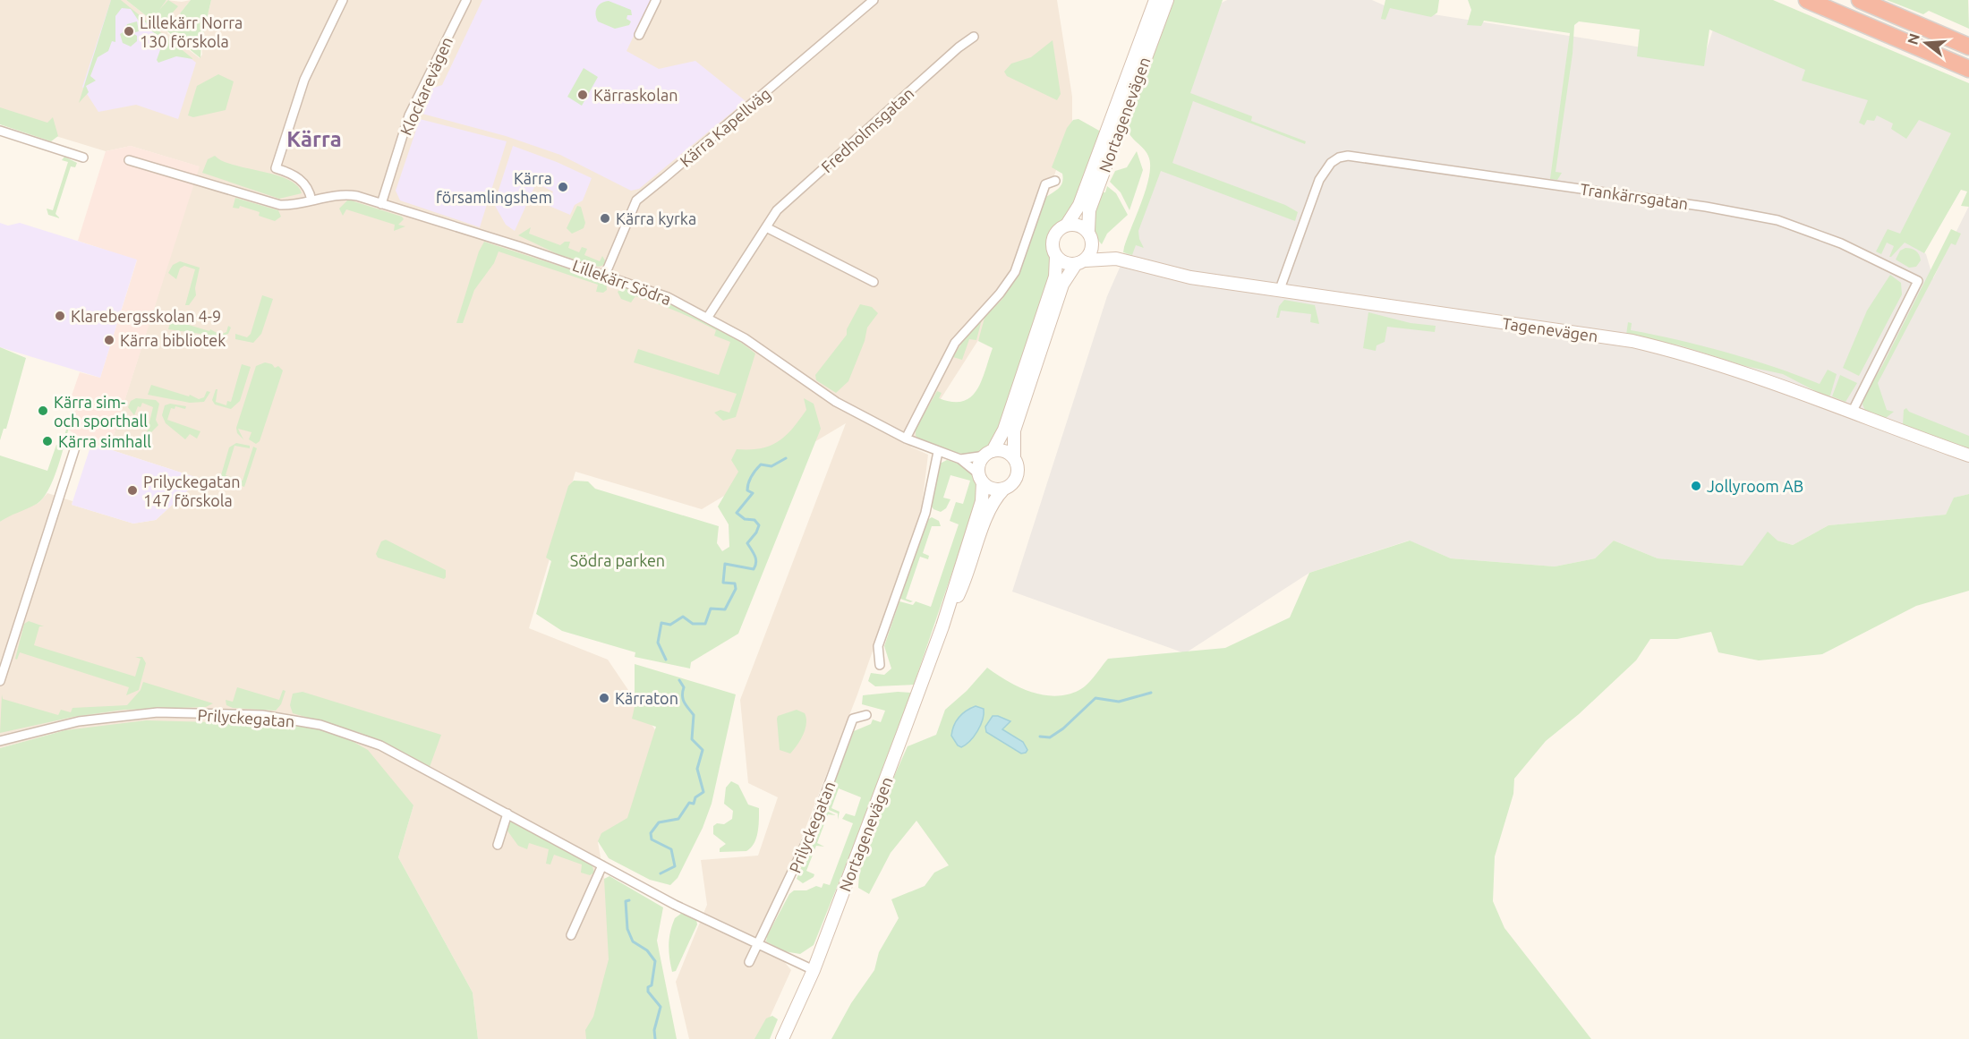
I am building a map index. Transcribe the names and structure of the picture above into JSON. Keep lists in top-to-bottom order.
{
  "streets": {
    "street": [
      "Klockarevägen",
      "Nortagenevägen",
      "Kärra Kapellväg",
      "Fredholmsgatan",
      "Trankärrsgatan",
      "Lillekärr Södra",
      "Tagenevägen",
      "Prilyckegatan"
    ]
  },
  "crossings": [
    ["Klockarevägen", "Lillekärr Södra"],
    ["Nortagenevägen", "Lillekärr Södra"],
    ["Nortagenevägen", "Tagenevägen"],
    ["Nortagenevägen", "Prilyckegatan"],
    ["Kärra Kapellväg", "Lillekärr Södra"],
    ["Fredholmsgatan", "Lillekärr Södra"],
    ["Trankärrsgatan", "Tagenevägen"]
  ],
  "districts": ["Kärra"],
  "parks": ["Södra parken"],
  "places": [
    "Lillekärr Norra 130 förskola",
    "Kärraskolan",
    "Kärra församlingshem",
    "Kärra kyrka",
    "Klarebergsskolan 4-9",
    "Kärra bibliotek",
    "Kärra sim- och sporthall",
    "Kärra simhall",
    "Jollyroom AB",
    "Prilyckegatan 147 förskola",
    "Kärraton"
  ],
  "north": "left"
}
